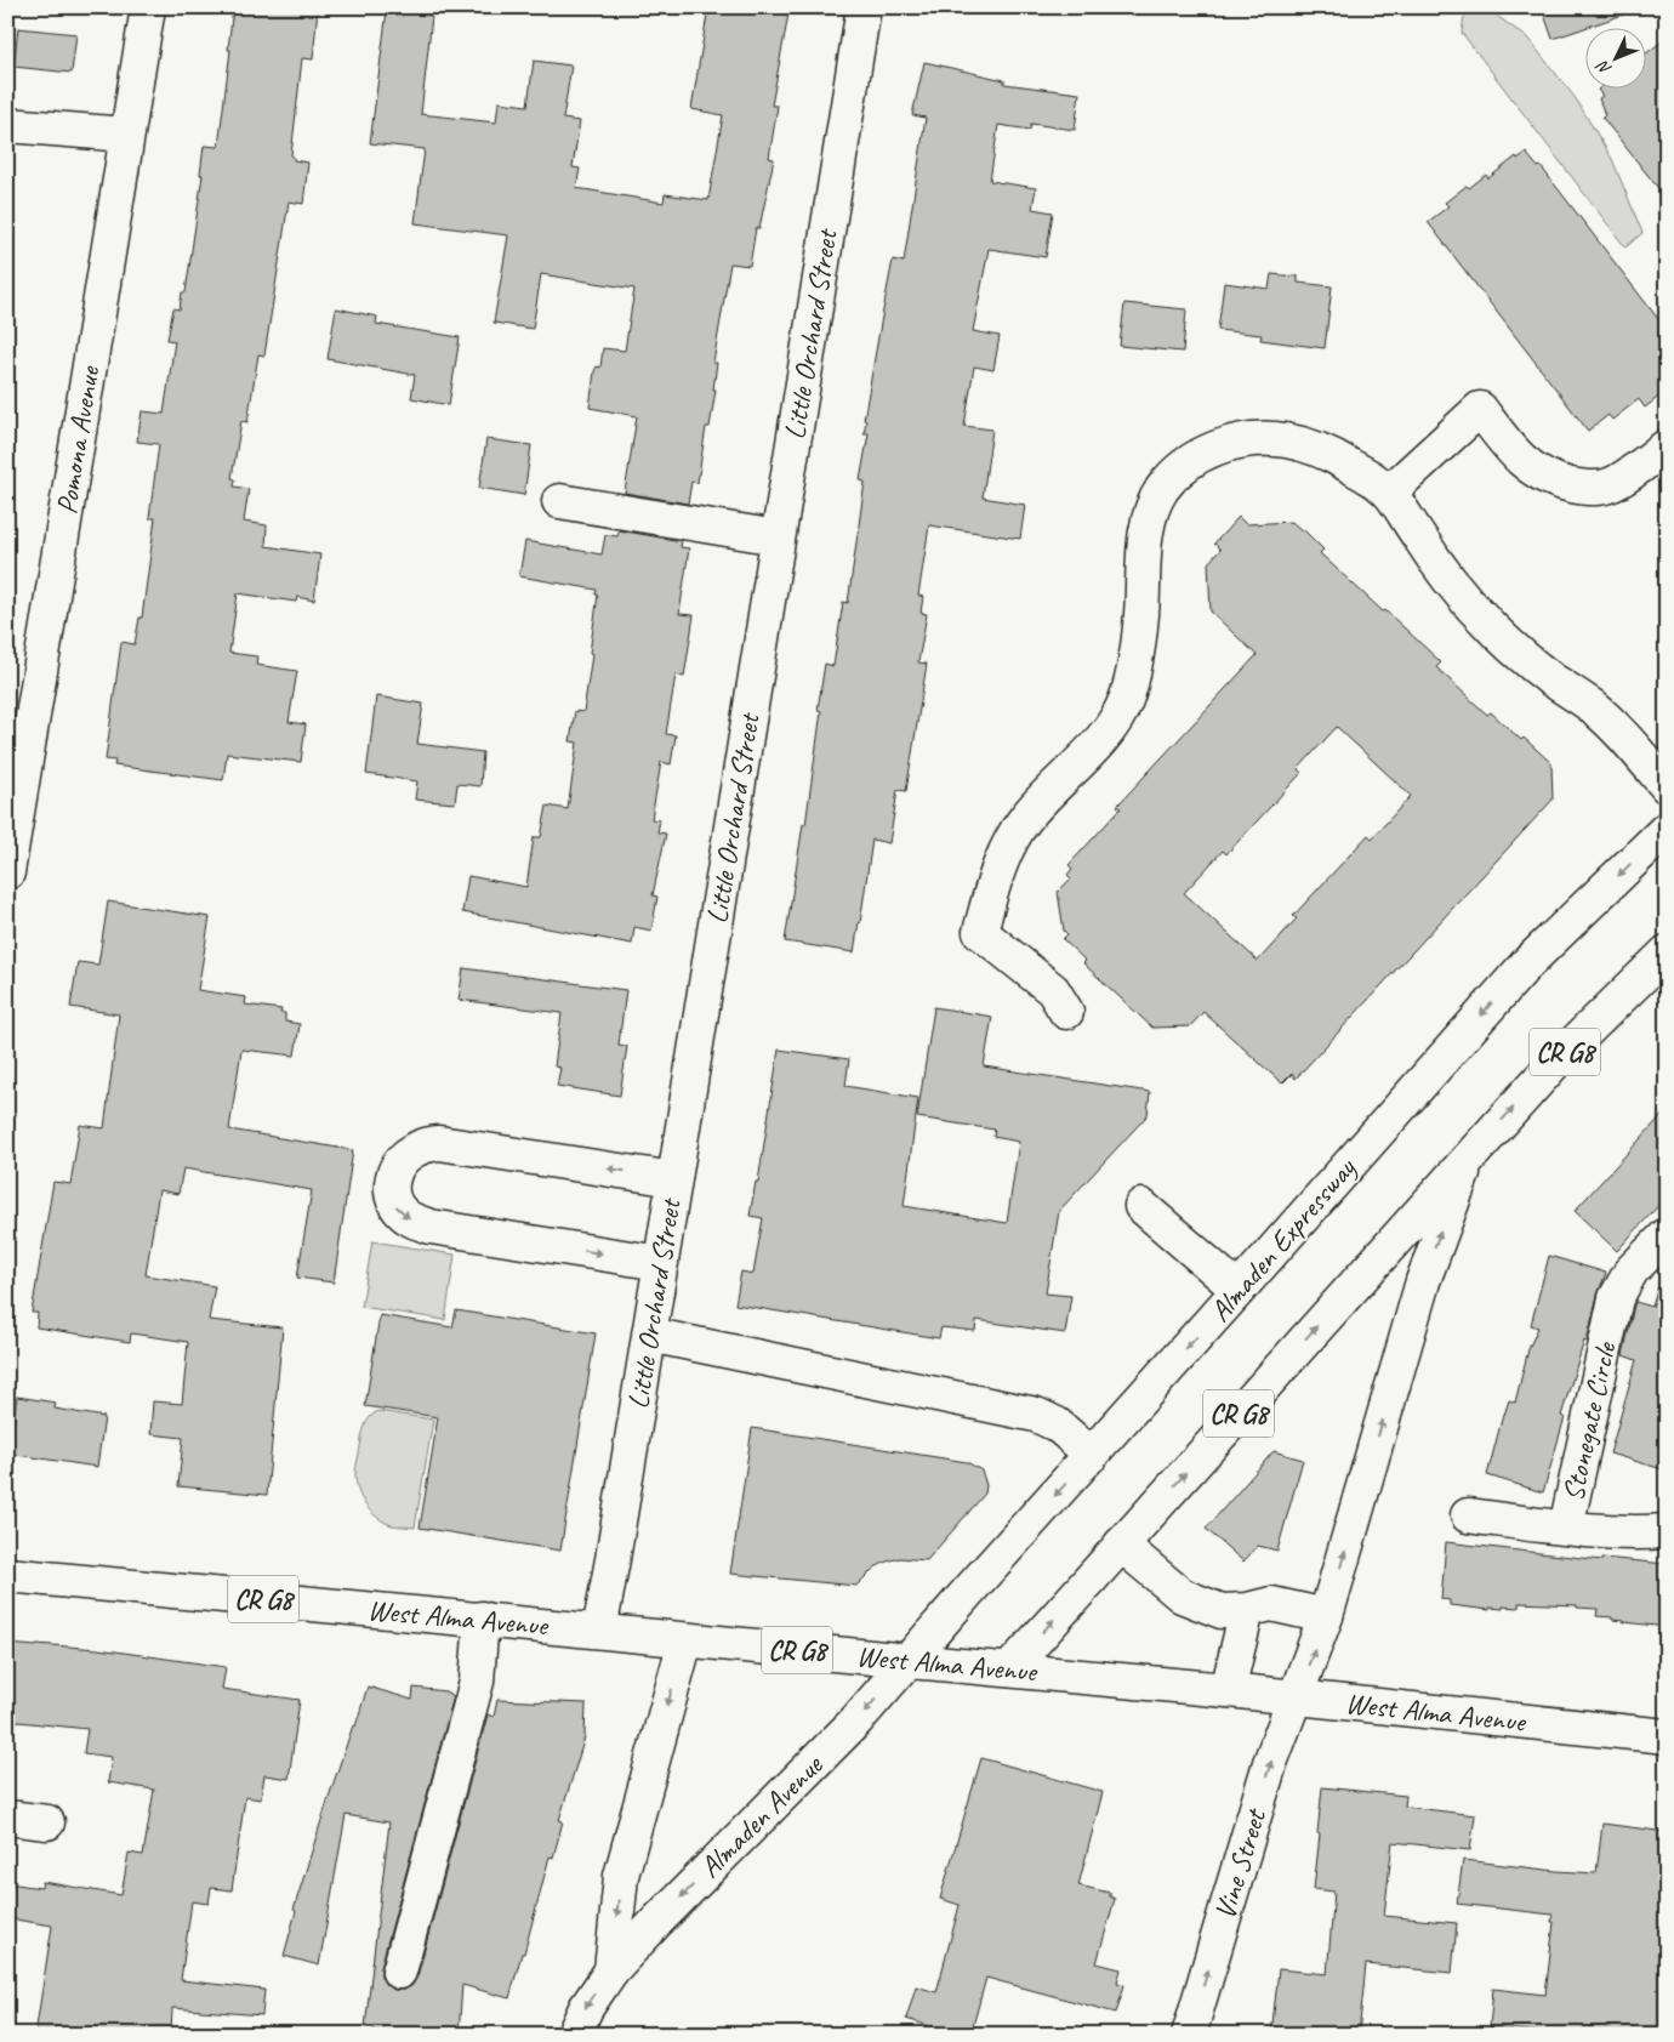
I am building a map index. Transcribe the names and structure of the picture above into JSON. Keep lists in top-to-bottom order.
{
  "streets": {
    "main road": [
      "Little Orchard Street",
      "Pomona Avenue",
      "CR G8",
      "Almaden Expressway",
      "Stonegate Circle",
      "West Alma Avenue",
      "Almaden Avenue",
      "Vine Street"
    ]
  },
  "crossings": [
    ["Little Orchard Street", "West Alma Avenue"],
    ["CR G8", "West Alma Avenue"],
    ["CR G8", "Vine Street"],
    ["Almaden Expressway", "West Alma Avenue"],
    ["Almaden Expressway", "Almaden Avenue"],
    ["West Alma Avenue", "Almaden Avenue"],
    ["West Alma Avenue", "Vine Street"]
  ],
  "north": "bottom left"
}
